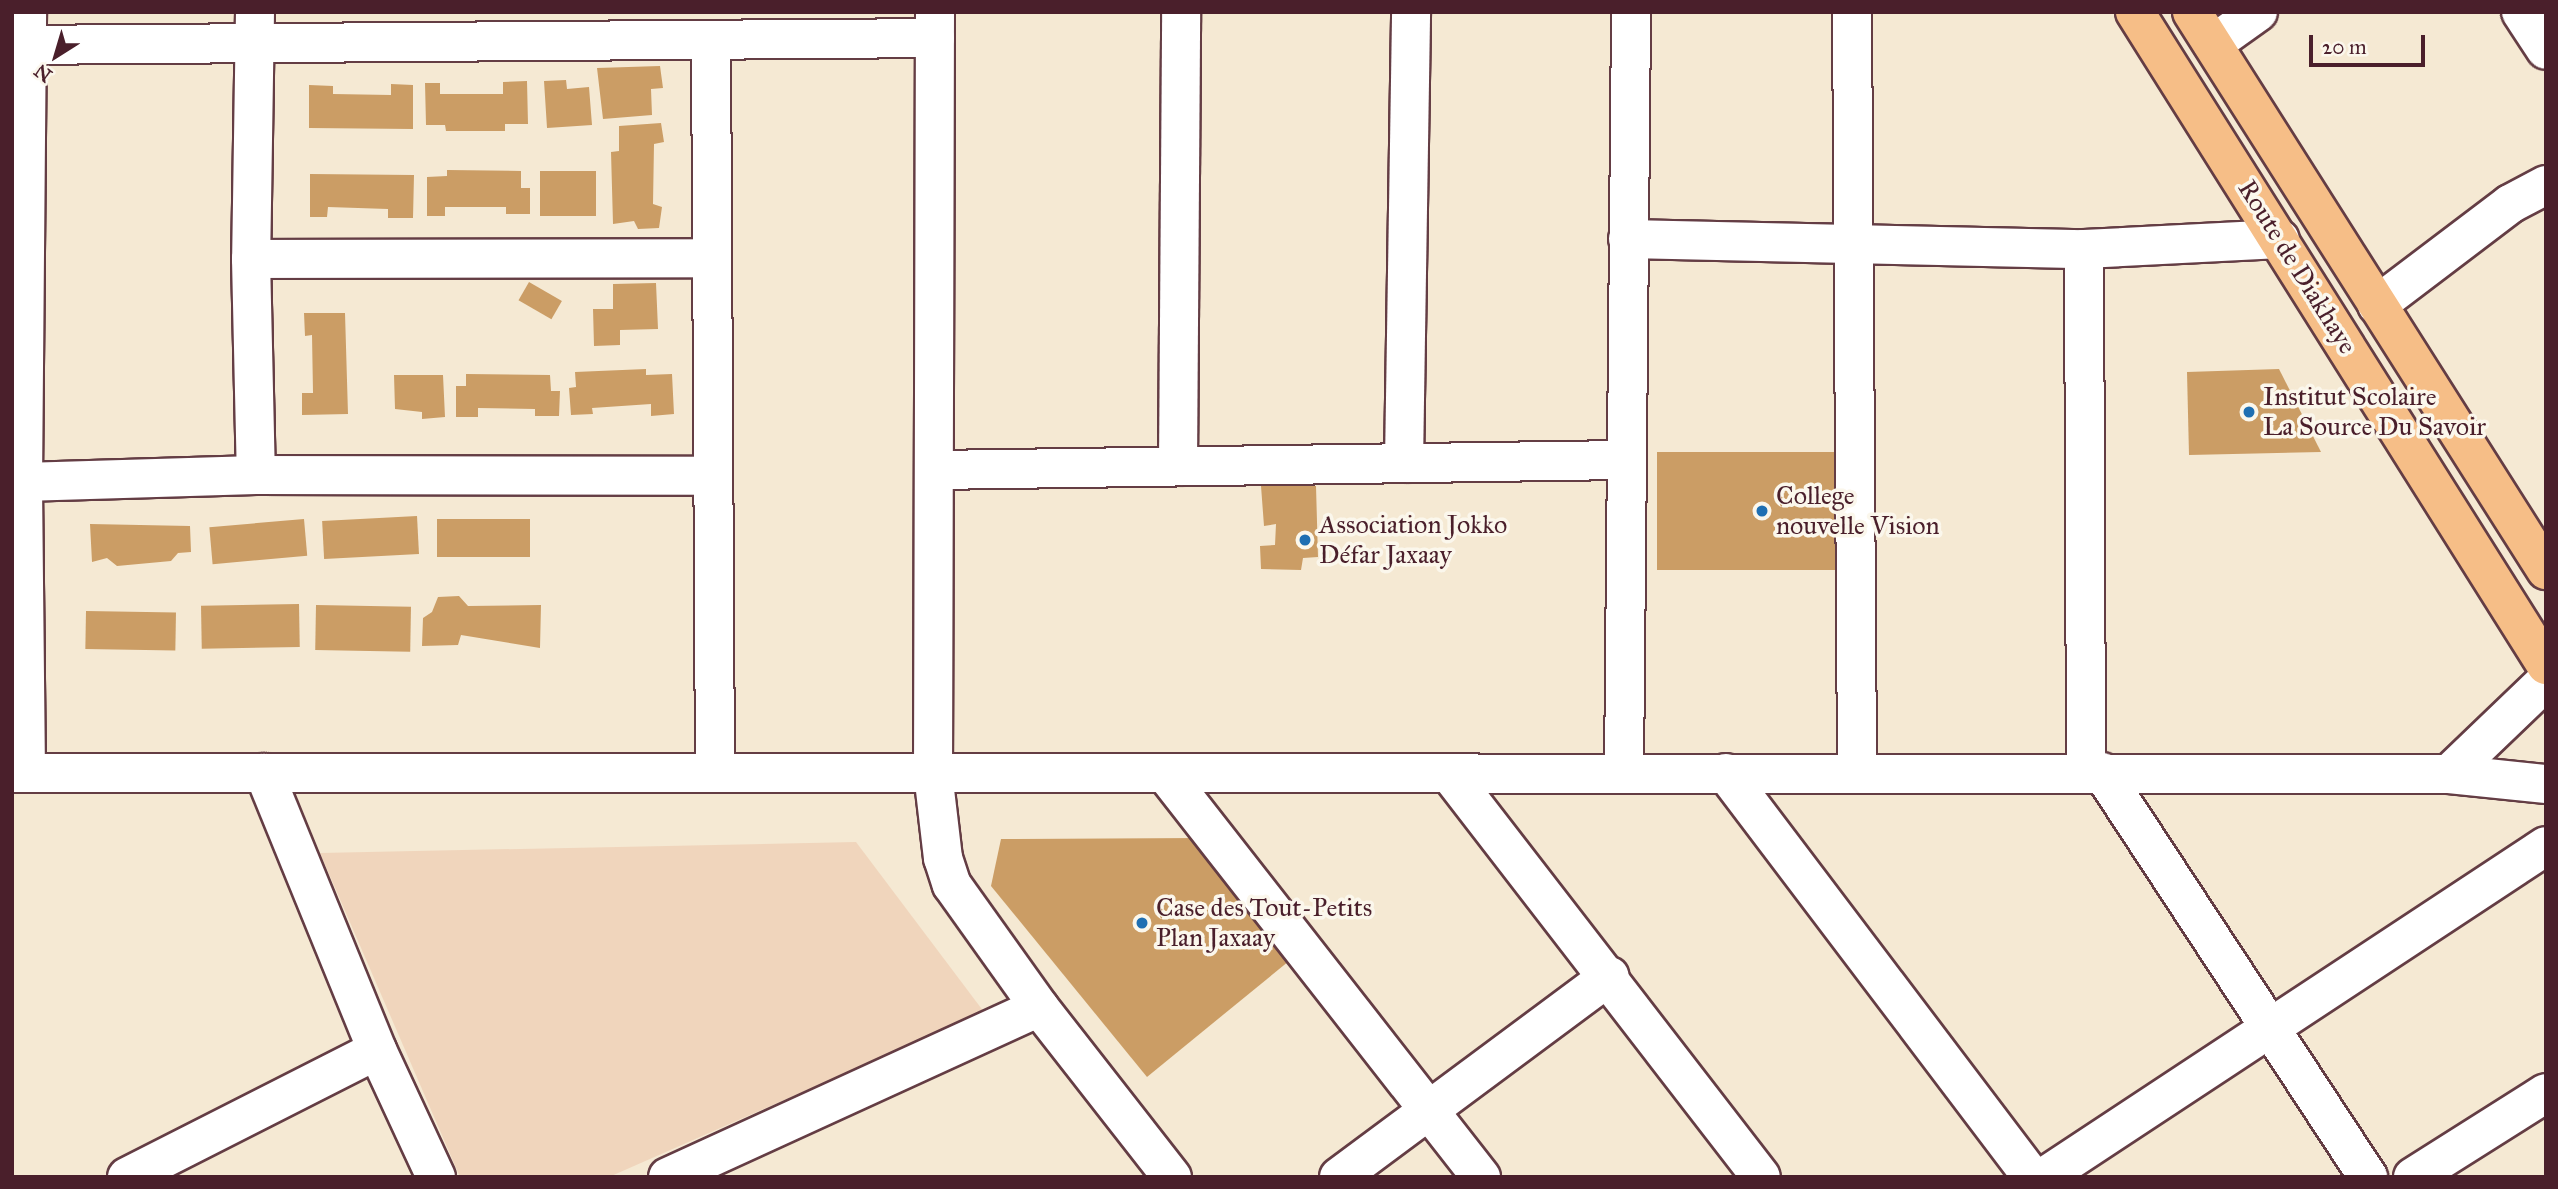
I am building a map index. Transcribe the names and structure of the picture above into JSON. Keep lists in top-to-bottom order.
{
  "streets": {
    "main road": ["Route de Diakhaye"]
  },
  "places": [
    "Institut Scolaire La Source Du Savoir",
    "College nouvelle Vision",
    "Association Jokko Défar Jaxaay",
    "Case des Tout-Petits Plan Jaxaay"
  ],
  "scale_bar": "20 m",
  "north": "bottom left"
}
